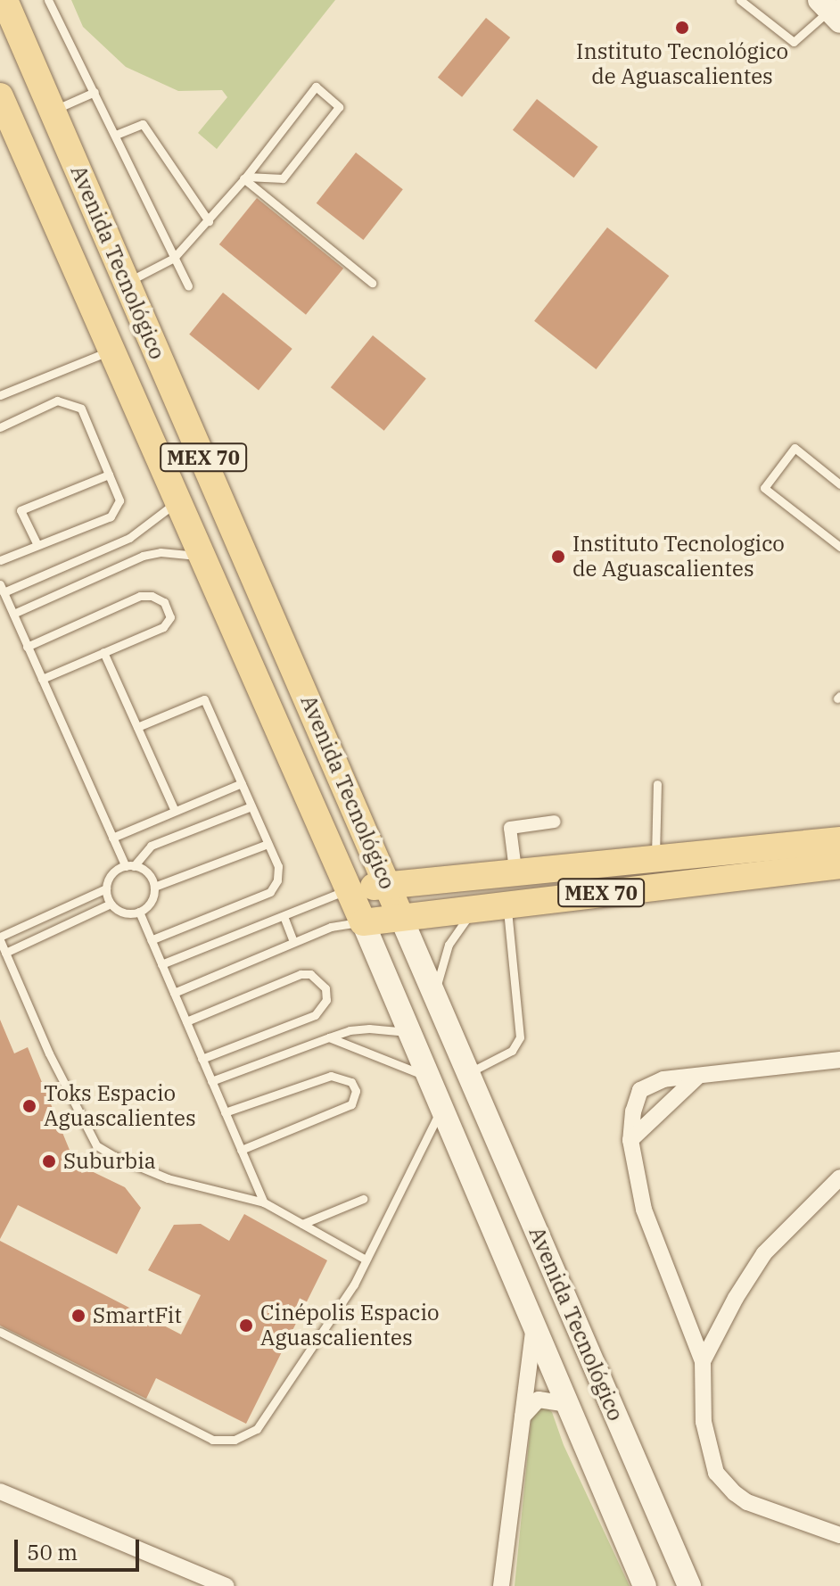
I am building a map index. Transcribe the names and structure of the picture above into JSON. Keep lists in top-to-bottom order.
{
  "streets": {
    "main road": ["Avenida Tecnológico", "MEX 70"]
  },
  "crossings": [
    ["Avenida Tecnológico", "MEX 70"]
  ],
  "places": [
    "Instituto Tecnológico de Aguascalientes",
    "Instituto Tecnologico de Aguascalientes",
    "Toks Espacio Aguascalientes",
    "Suburbia",
    "SmartFit",
    "Cinépolis Espacio Aguascalientes"
  ],
  "scale_bar": "50 m"
}
